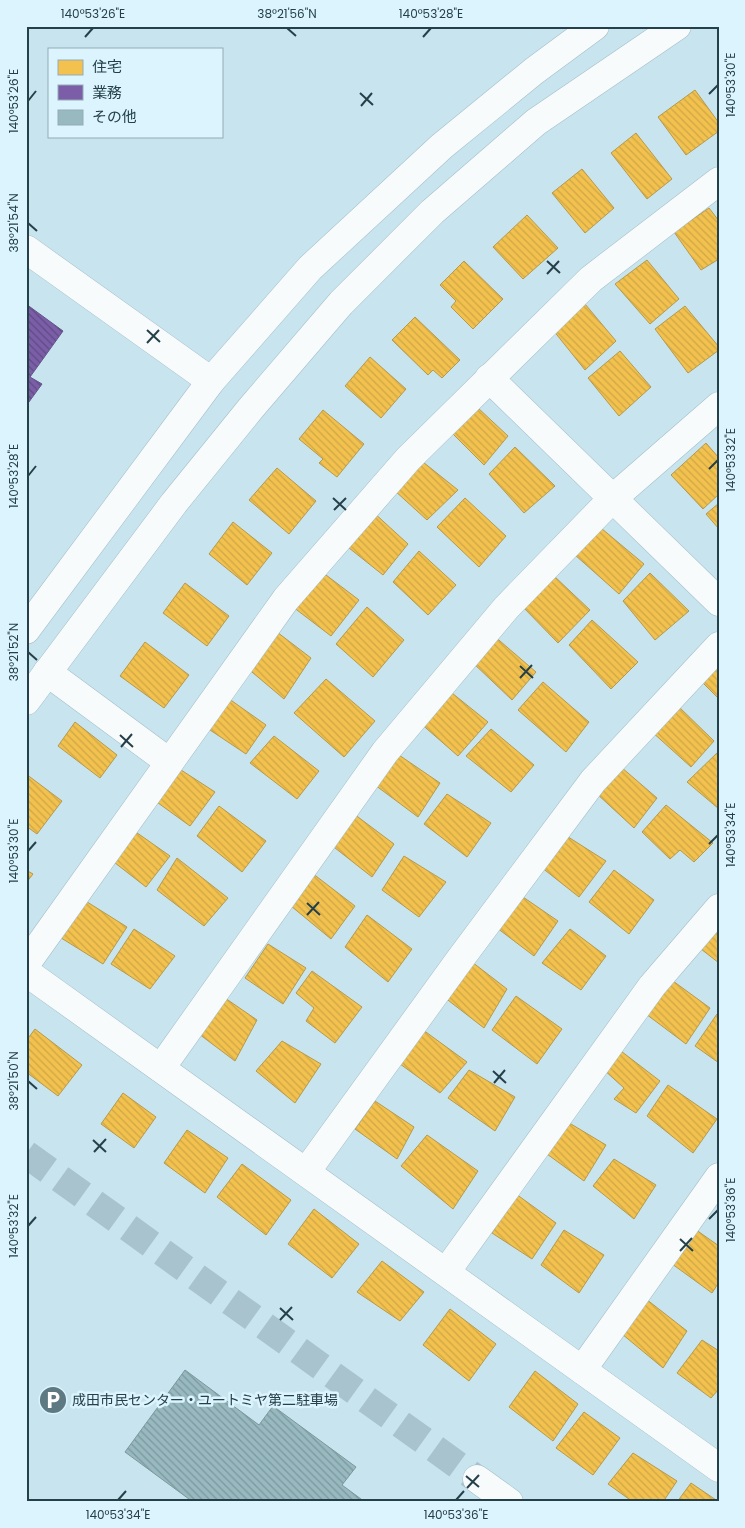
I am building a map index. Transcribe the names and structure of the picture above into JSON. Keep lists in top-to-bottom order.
{
  "places": {
    "parking": ["成田市民センター・ユートミヤ第二駐車場"]
  },
  "legend": ["住宅", "業務", "その他"],
  "coordinates": [
    "140°53'26\"E",
    "38°21'56\"N",
    "140°53'28\"E",
    "140°53'30\"E",
    "38°21'54\"N",
    "140°53'32\"E",
    "38°21'52\"N",
    "140°53'34\"E",
    "38°21'50\"N",
    "140°53'36\"E"
  ]
}
